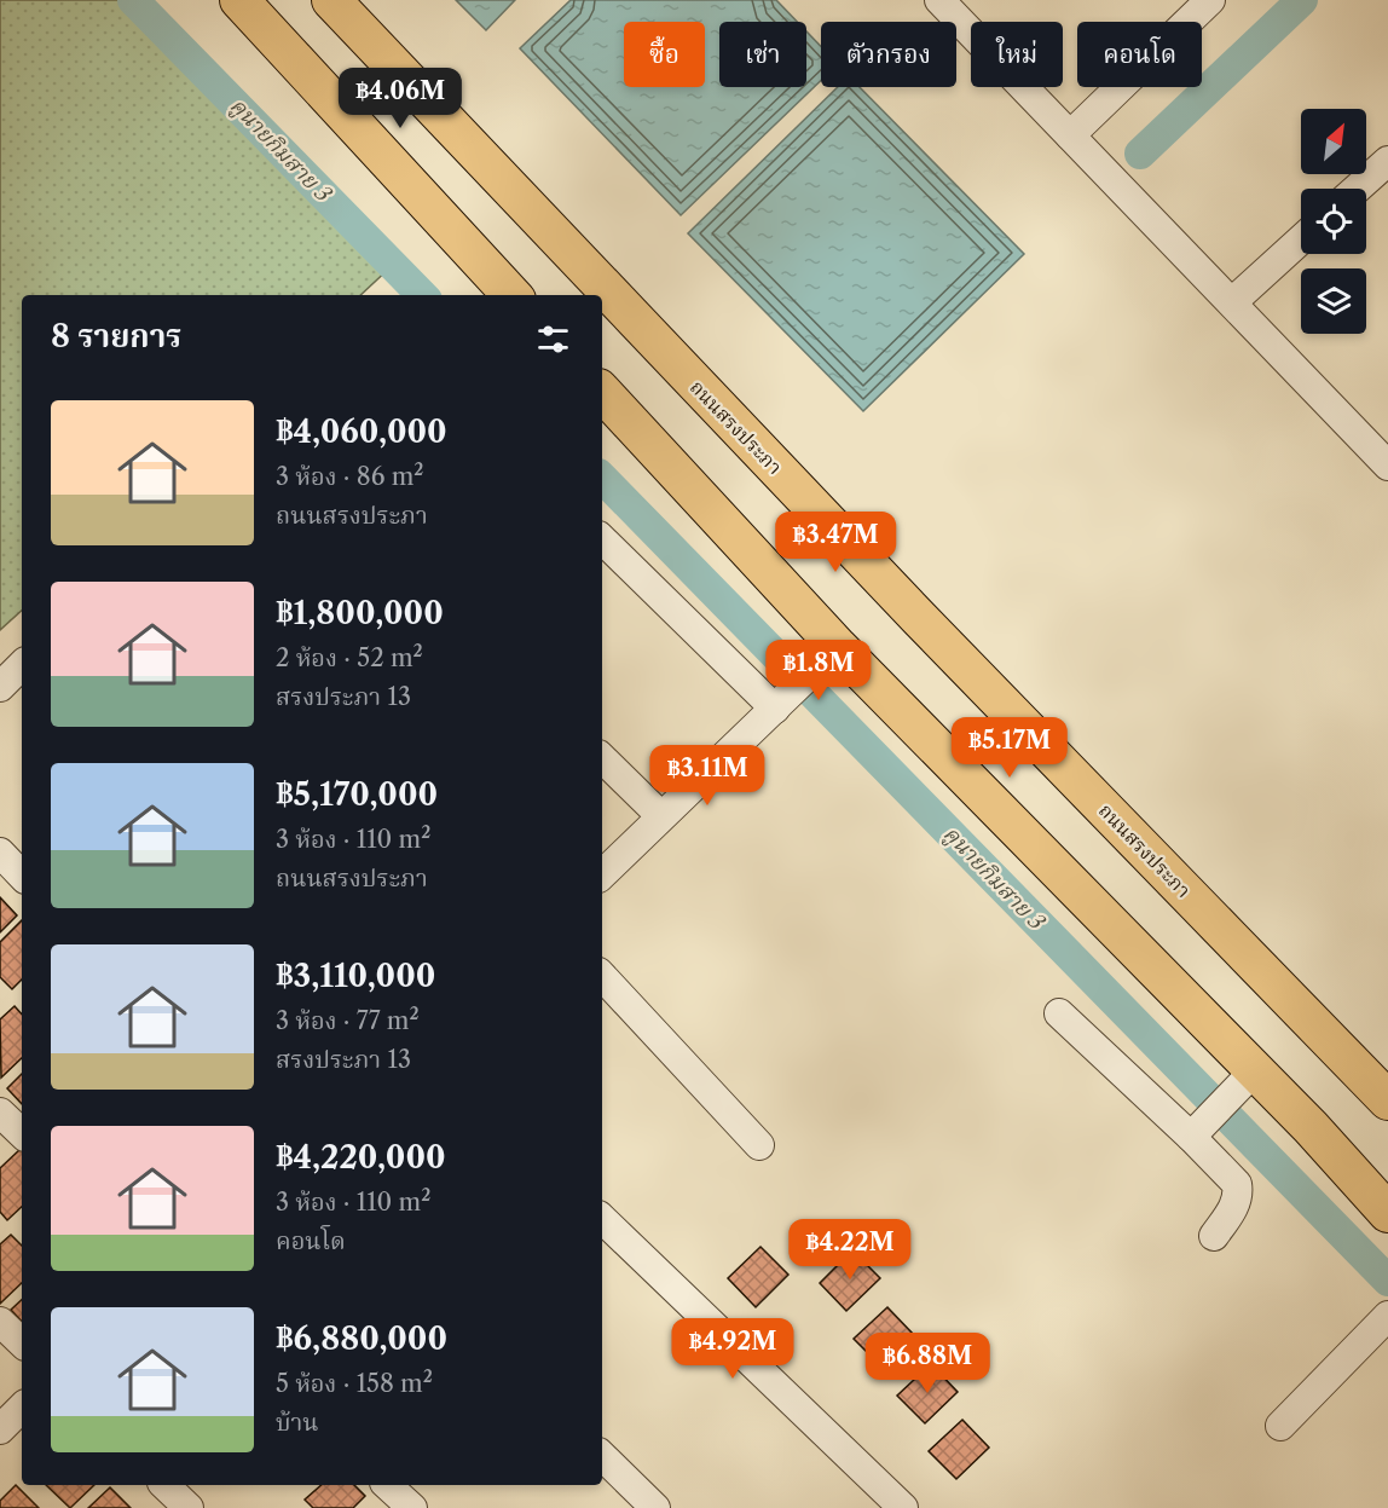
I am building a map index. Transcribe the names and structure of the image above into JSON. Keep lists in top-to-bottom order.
{
  "streets": {
    "main road": ["ถนนสรงประภา"]
  },
  "water": ["คูนายกิมสาย 3"],
  "north": "top right",
  "page": {
    "chip": [
      "ซื้อ",
      "เช่า",
      "ตัวกรอง",
      "ใหม่",
      "คอนโด"
    ],
    "price": [
      "฿4.06M",
      "฿3.47M",
      "฿1.8M",
      "฿5.17M",
      "฿3.11M",
      "฿4.22M",
      "฿4.92M",
      "฿6.88M"
    ],
    "heading": "8 รายการ",
    "list": [
      {
        "name": "฿4,060,000",
        "note": "3 ห้อง · 86 m² · ถนนสรงประภา"
      },
      {
        "name": "฿1,800,000",
        "note": "2 ห้อง · 52 m² · สรงประภา 13"
      },
      {
        "name": "฿5,170,000",
        "note": "3 ห้อง · 110 m² · ถนนสรงประภา"
      },
      {
        "name": "฿3,110,000",
        "note": "3 ห้อง · 77 m² · สรงประภา 13"
      },
      {
        "name": "฿4,220,000",
        "note": "3 ห้อง · 110 m² · คอนโด"
      },
      {
        "name": "฿6,880,000",
        "note": "5 ห้อง · 158 m² · บ้าน"
      }
    ]
  }
}
